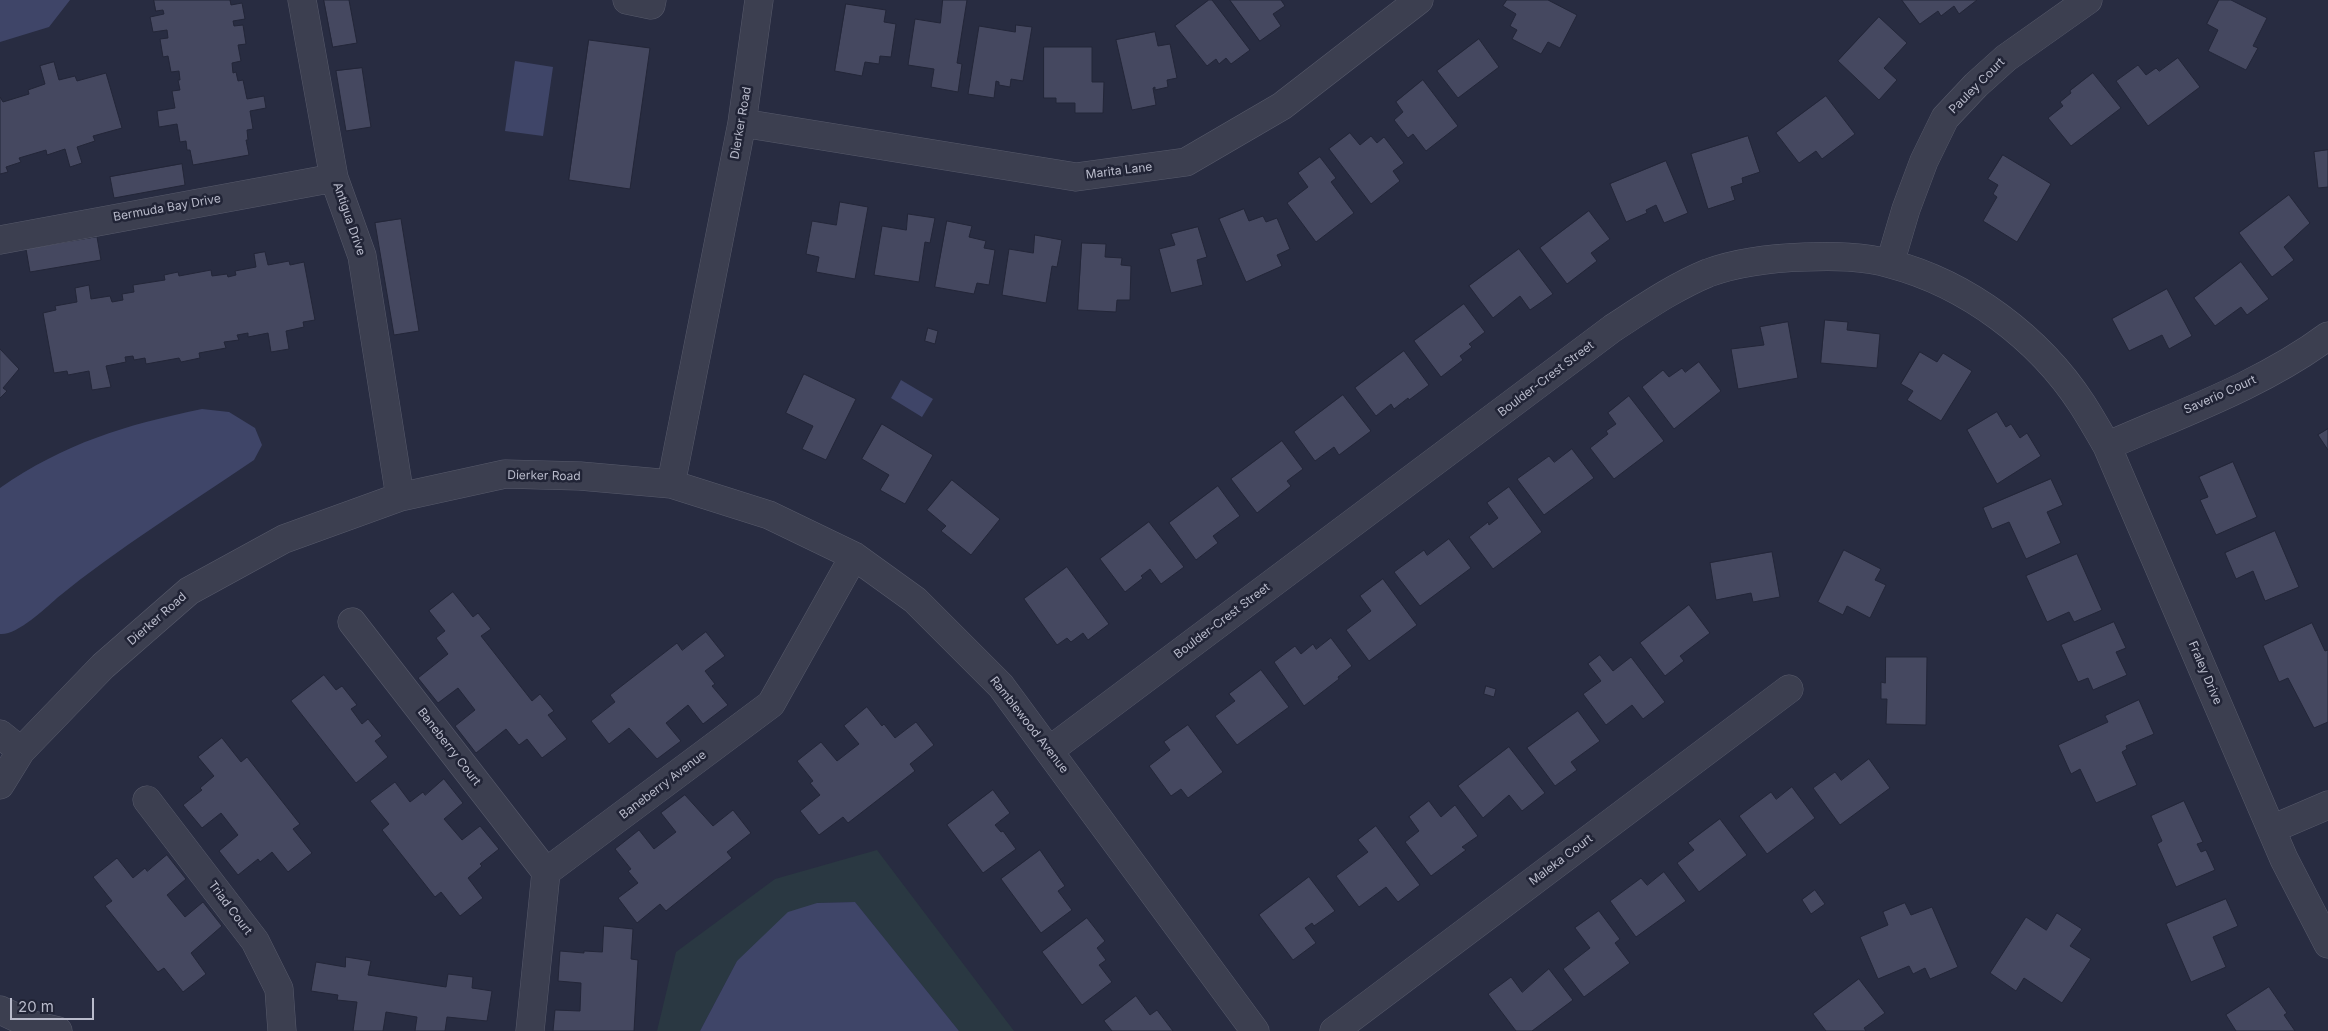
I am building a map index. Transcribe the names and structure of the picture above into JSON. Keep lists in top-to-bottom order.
{
  "streets": {
    "street": [
      "Pauley Court",
      "Dierker Road",
      "Marita Lane",
      "Bermuda Bay Drive",
      "Antigua Drive",
      "Boulder-Crest Street",
      "Saverio Court",
      "Fraley Drive",
      "Ramblewood Avenue",
      "Baneberry Court",
      "Baneberry Avenue",
      "Maleka Court",
      "Triad Court"
    ]
  },
  "crossings": [
    ["Pauley Court", "Boulder-Crest Street"],
    ["Dierker Road", "Marita Lane"],
    ["Dierker Road", "Antigua Drive"],
    ["Dierker Road", "Ramblewood Avenue"],
    ["Bermuda Bay Drive", "Antigua Drive"],
    ["Boulder-Crest Street", "Fraley Drive"],
    ["Boulder-Crest Street", "Ramblewood Avenue"],
    ["Saverio Court", "Fraley Drive"],
    ["Ramblewood Avenue", "Baneberry Avenue"],
    ["Baneberry Court", "Baneberry Avenue"]
  ],
  "scale_bar": "20 m"
}
